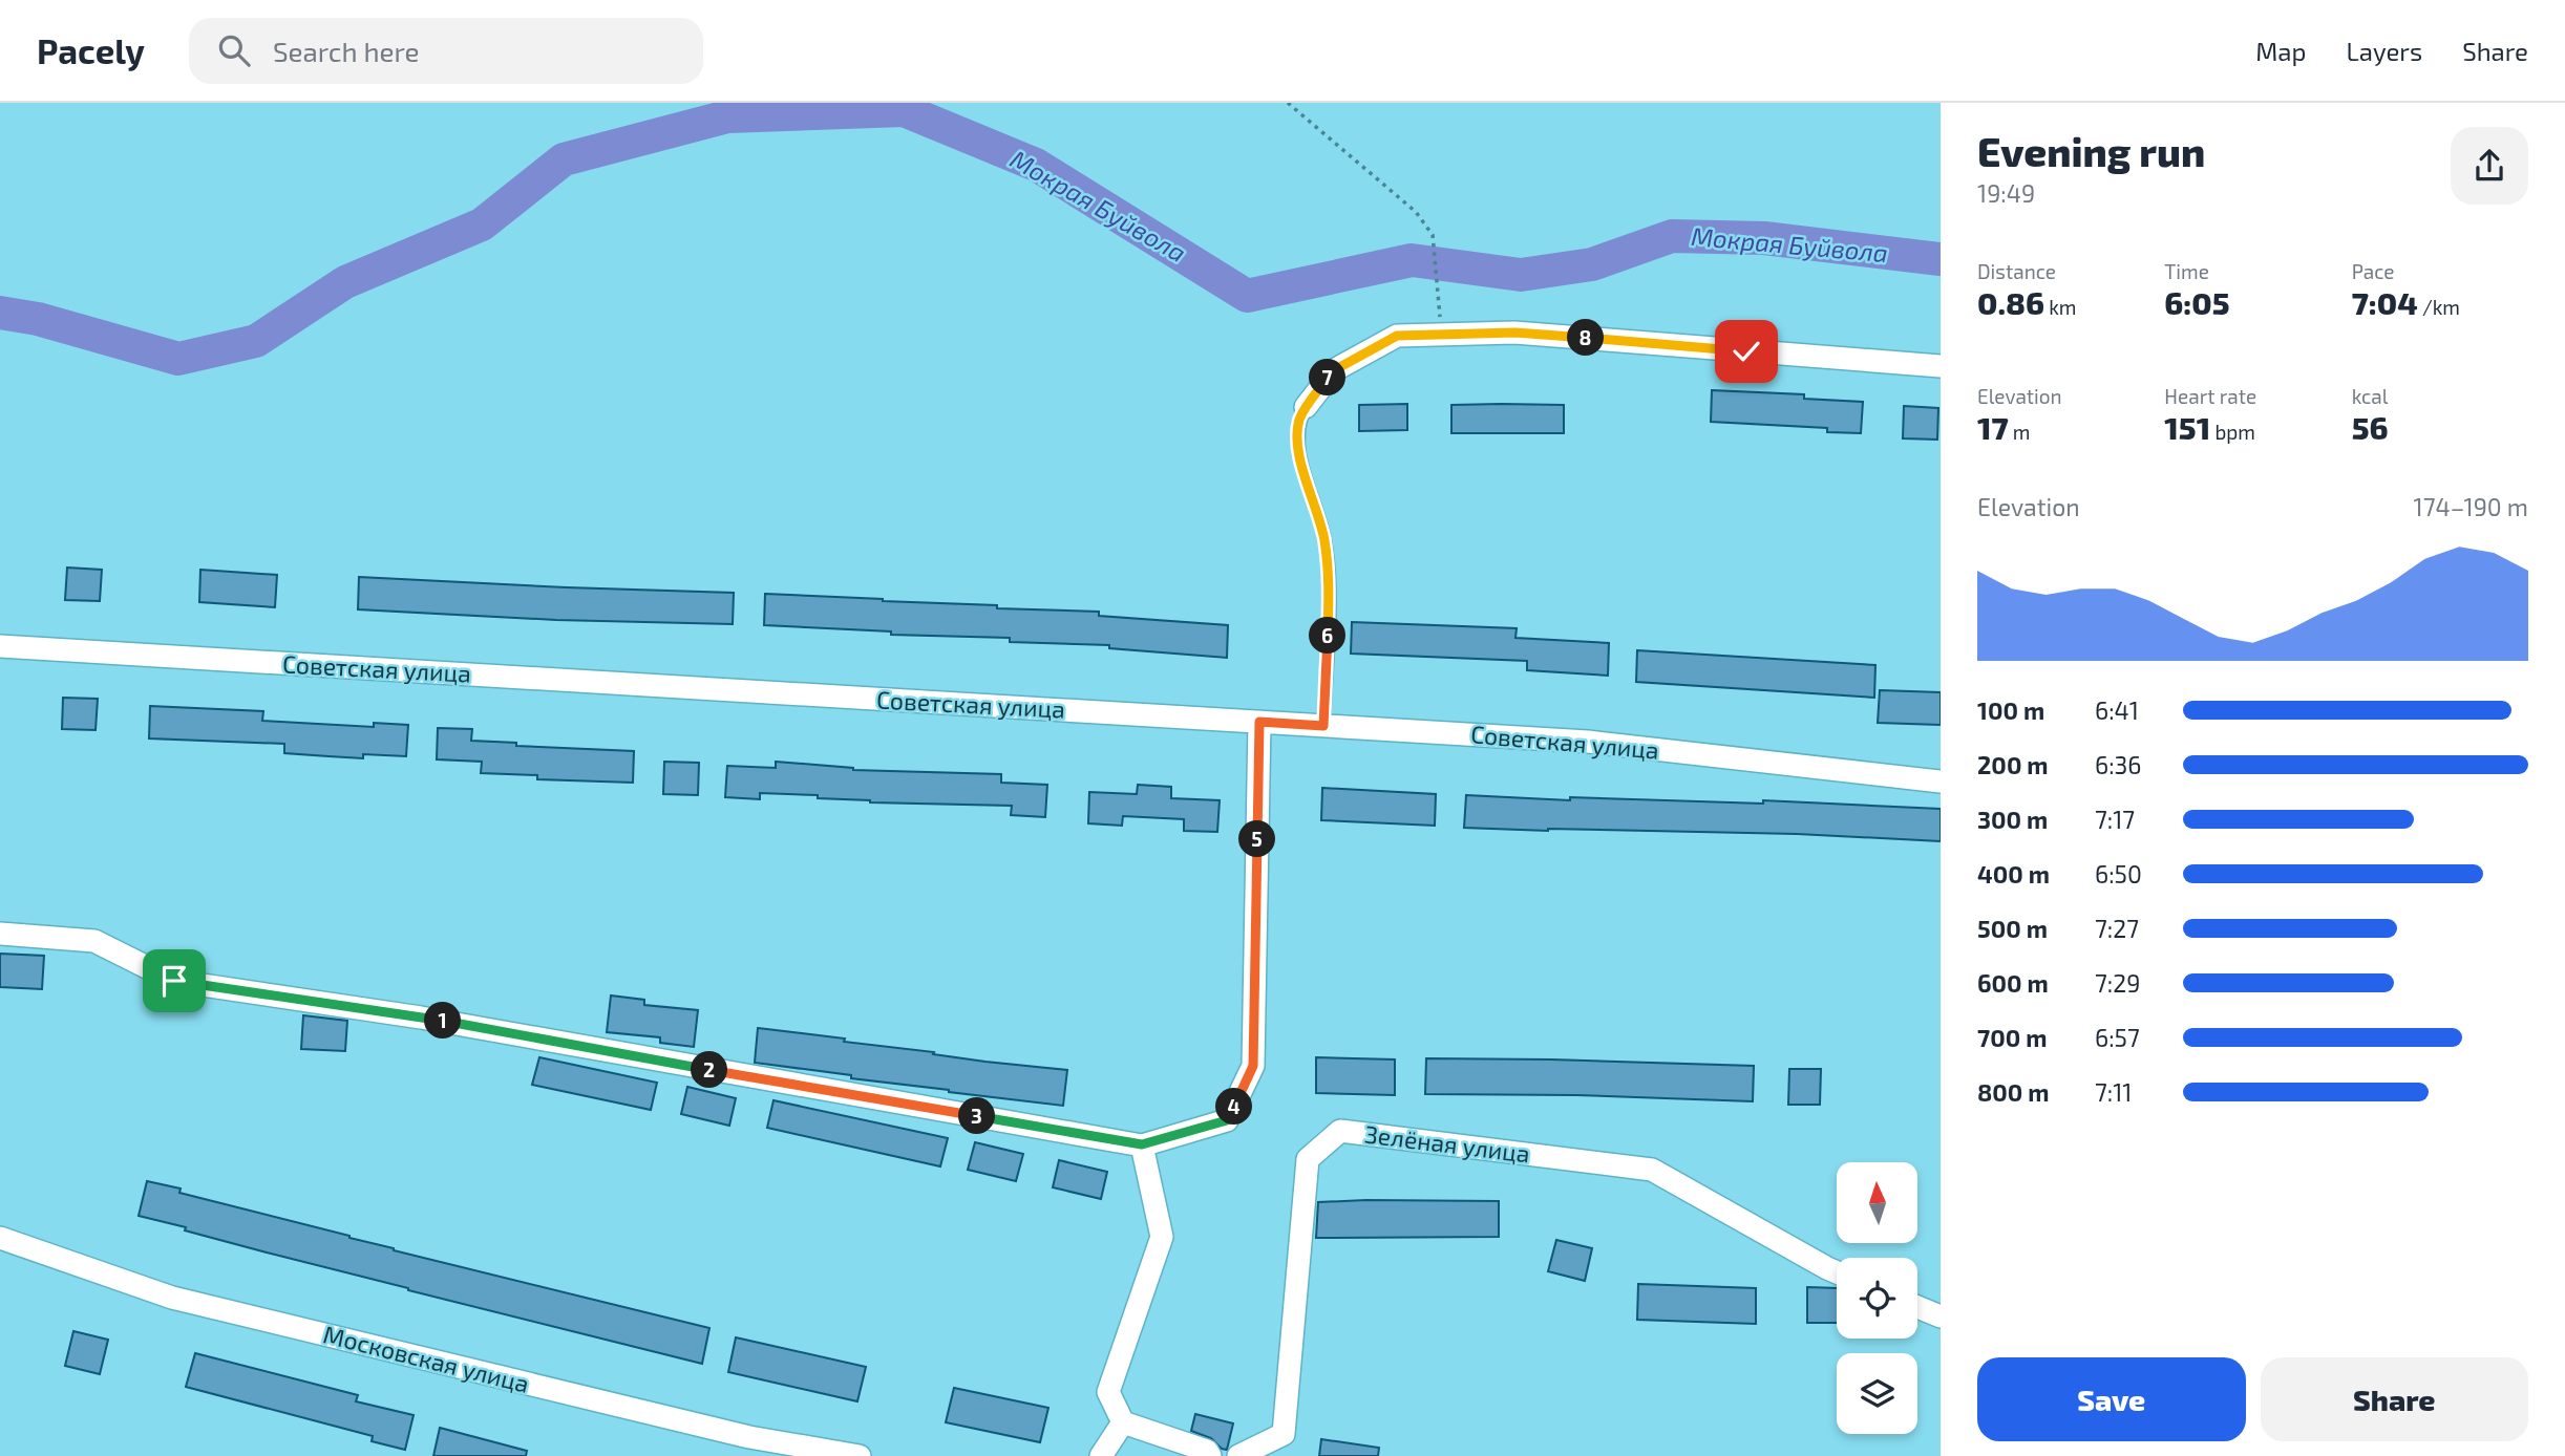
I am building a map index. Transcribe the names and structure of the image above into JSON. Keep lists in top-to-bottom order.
{
  "streets": {
    "street": ["Советская улица", "Зелёная улица", "Московская улица"]
  },
  "water": ["Мокрая Буйвола"],
  "north": "top",
  "page": {
    "header": "Pacely",
    "search": "Search here",
    "nav": ["Map", "Layers", "Share"],
    "heading": ["Evening run", "19:49"],
    "stats": [
      ["Distance", "0.86 km"],
      ["Time", "6:05"],
      ["Pace", "7:04 /km"],
      ["Elevation", "17 m"],
      ["Heart rate", "151 bpm"],
      ["kcal", "56"]
    ],
    "pins": [
      "8",
      "7",
      "6",
      "5",
      "1",
      "2",
      "4",
      "3"
    ],
    "chart": ["Elevation", "174–190 m"],
    "list": [
      {
        "name": "100 m",
        "note": "6:41"
      },
      {
        "name": "200 m",
        "note": "6:36"
      },
      {
        "name": "300 m",
        "note": "7:17"
      },
      {
        "name": "400 m",
        "note": "6:50"
      },
      {
        "name": "500 m",
        "note": "7:27"
      },
      {
        "name": "600 m",
        "note": "7:29"
      },
      {
        "name": "700 m",
        "note": "6:57"
      },
      {
        "name": "800 m",
        "note": "7:11"
      }
    ],
    "buttons": ["Save", "Share"]
  }
}
